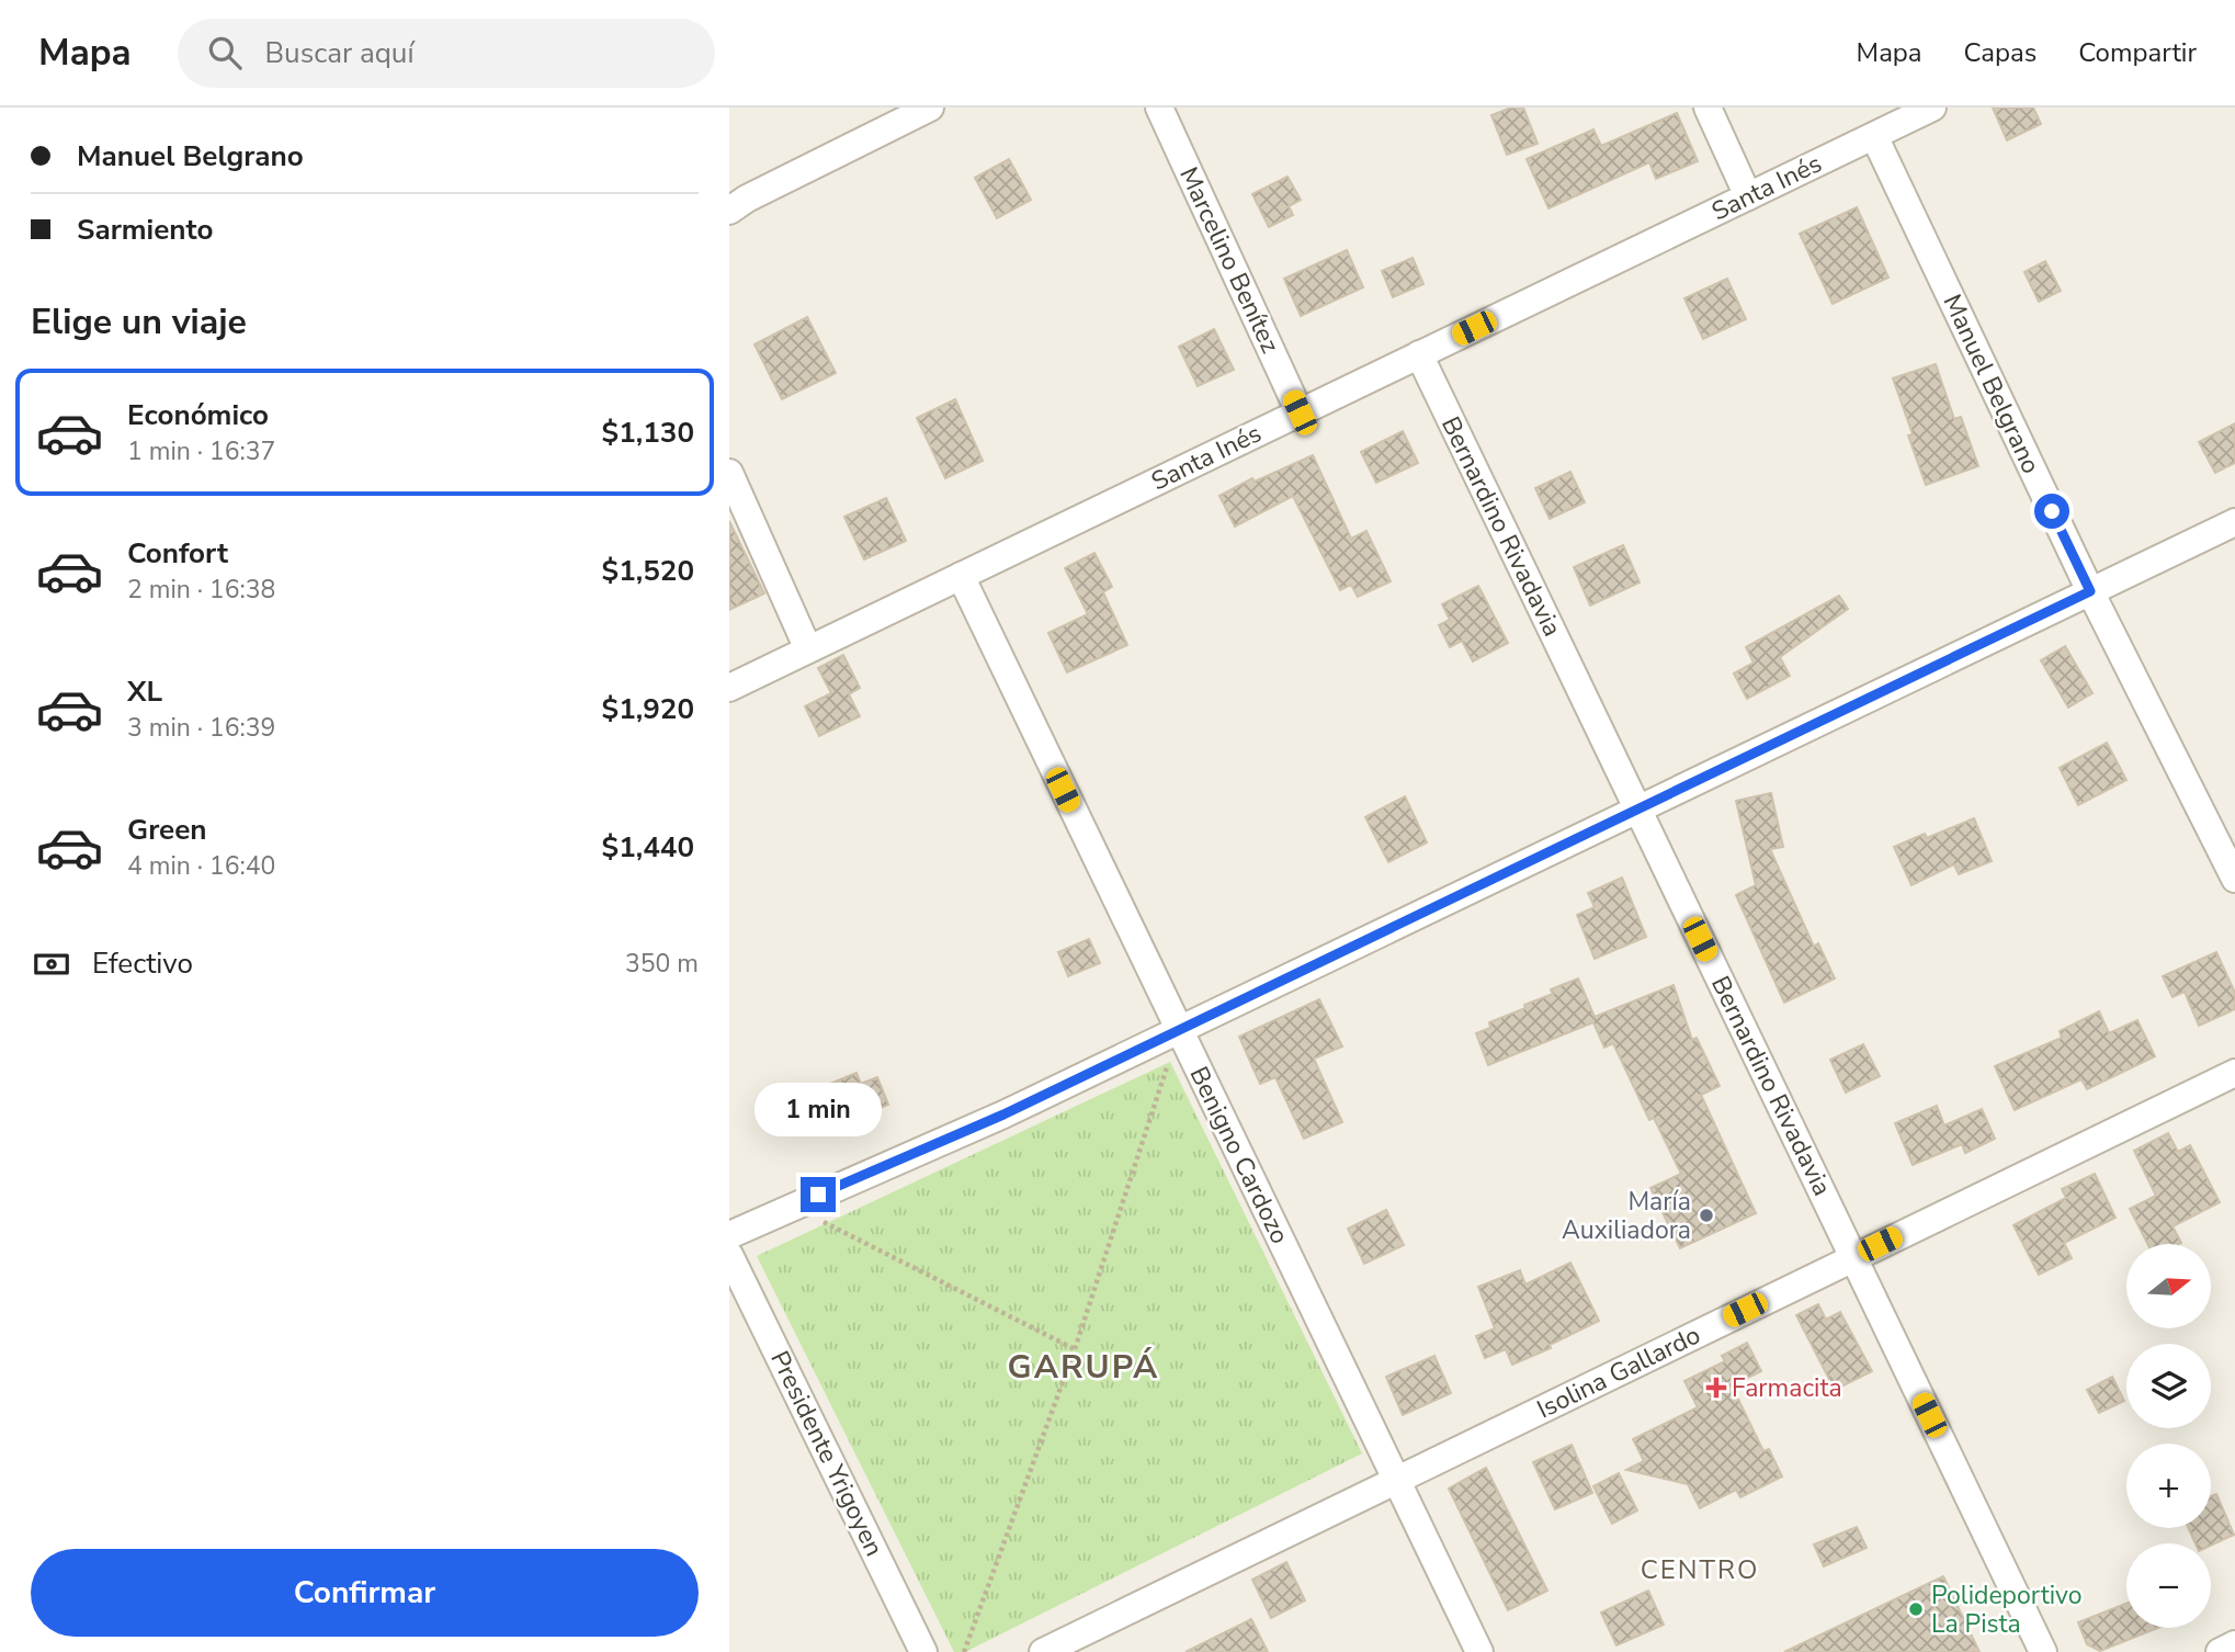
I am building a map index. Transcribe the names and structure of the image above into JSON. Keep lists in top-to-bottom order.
{
  "streets": {
    "street": [
      "Santa Inés",
      "Marcelino Benítez",
      "Manuel Belgrano",
      "Bernardino Rivadavia",
      "Benigno Cardozo",
      "Isolina Gallardo",
      "Presidente Yrigoyen"
    ]
  },
  "crossings": [
    ["Santa Inés", "Marcelino Benítez"],
    ["Santa Inés", "Manuel Belgrano"],
    ["Santa Inés", "Bernardino Rivadavia"],
    ["Santa Inés", "Benigno Cardozo"],
    ["Bernardino Rivadavia", "Isolina Gallardo"],
    ["Benigno Cardozo", "Isolina Gallardo"]
  ],
  "districts": ["GARUPÁ", "CENTRO"],
  "places": {
    "other": ["María Auxiliadora", "Polideportivo La Pista"],
    "health": ["Farmacita"]
  },
  "north": "right",
  "page": {
    "header": "Mapa",
    "search": "Buscar aquí",
    "nav": ["Mapa", "Capas", "Compartir"],
    "banner": ["Manuel Belgrano", "Sarmiento"],
    "heading": "Elige un viaje",
    "list": [
      {
        "name": "Económico",
        "note": "1 min · 16:37",
        "value": "$1,130"
      },
      {
        "name": "Confort",
        "note": "2 min · 16:38",
        "value": "$1,520"
      },
      {
        "name": "XL",
        "note": "3 min · 16:39",
        "value": "$1,920"
      },
      {
        "name": "Green",
        "note": "4 min · 16:40",
        "value": "$1,440"
      }
    ],
    "pay": ["Efectivo", "350 m"],
    "bubble": "1 min",
    "map_buttons": ["+", "−"],
    "buttons": "Confirmar"
  }
}
